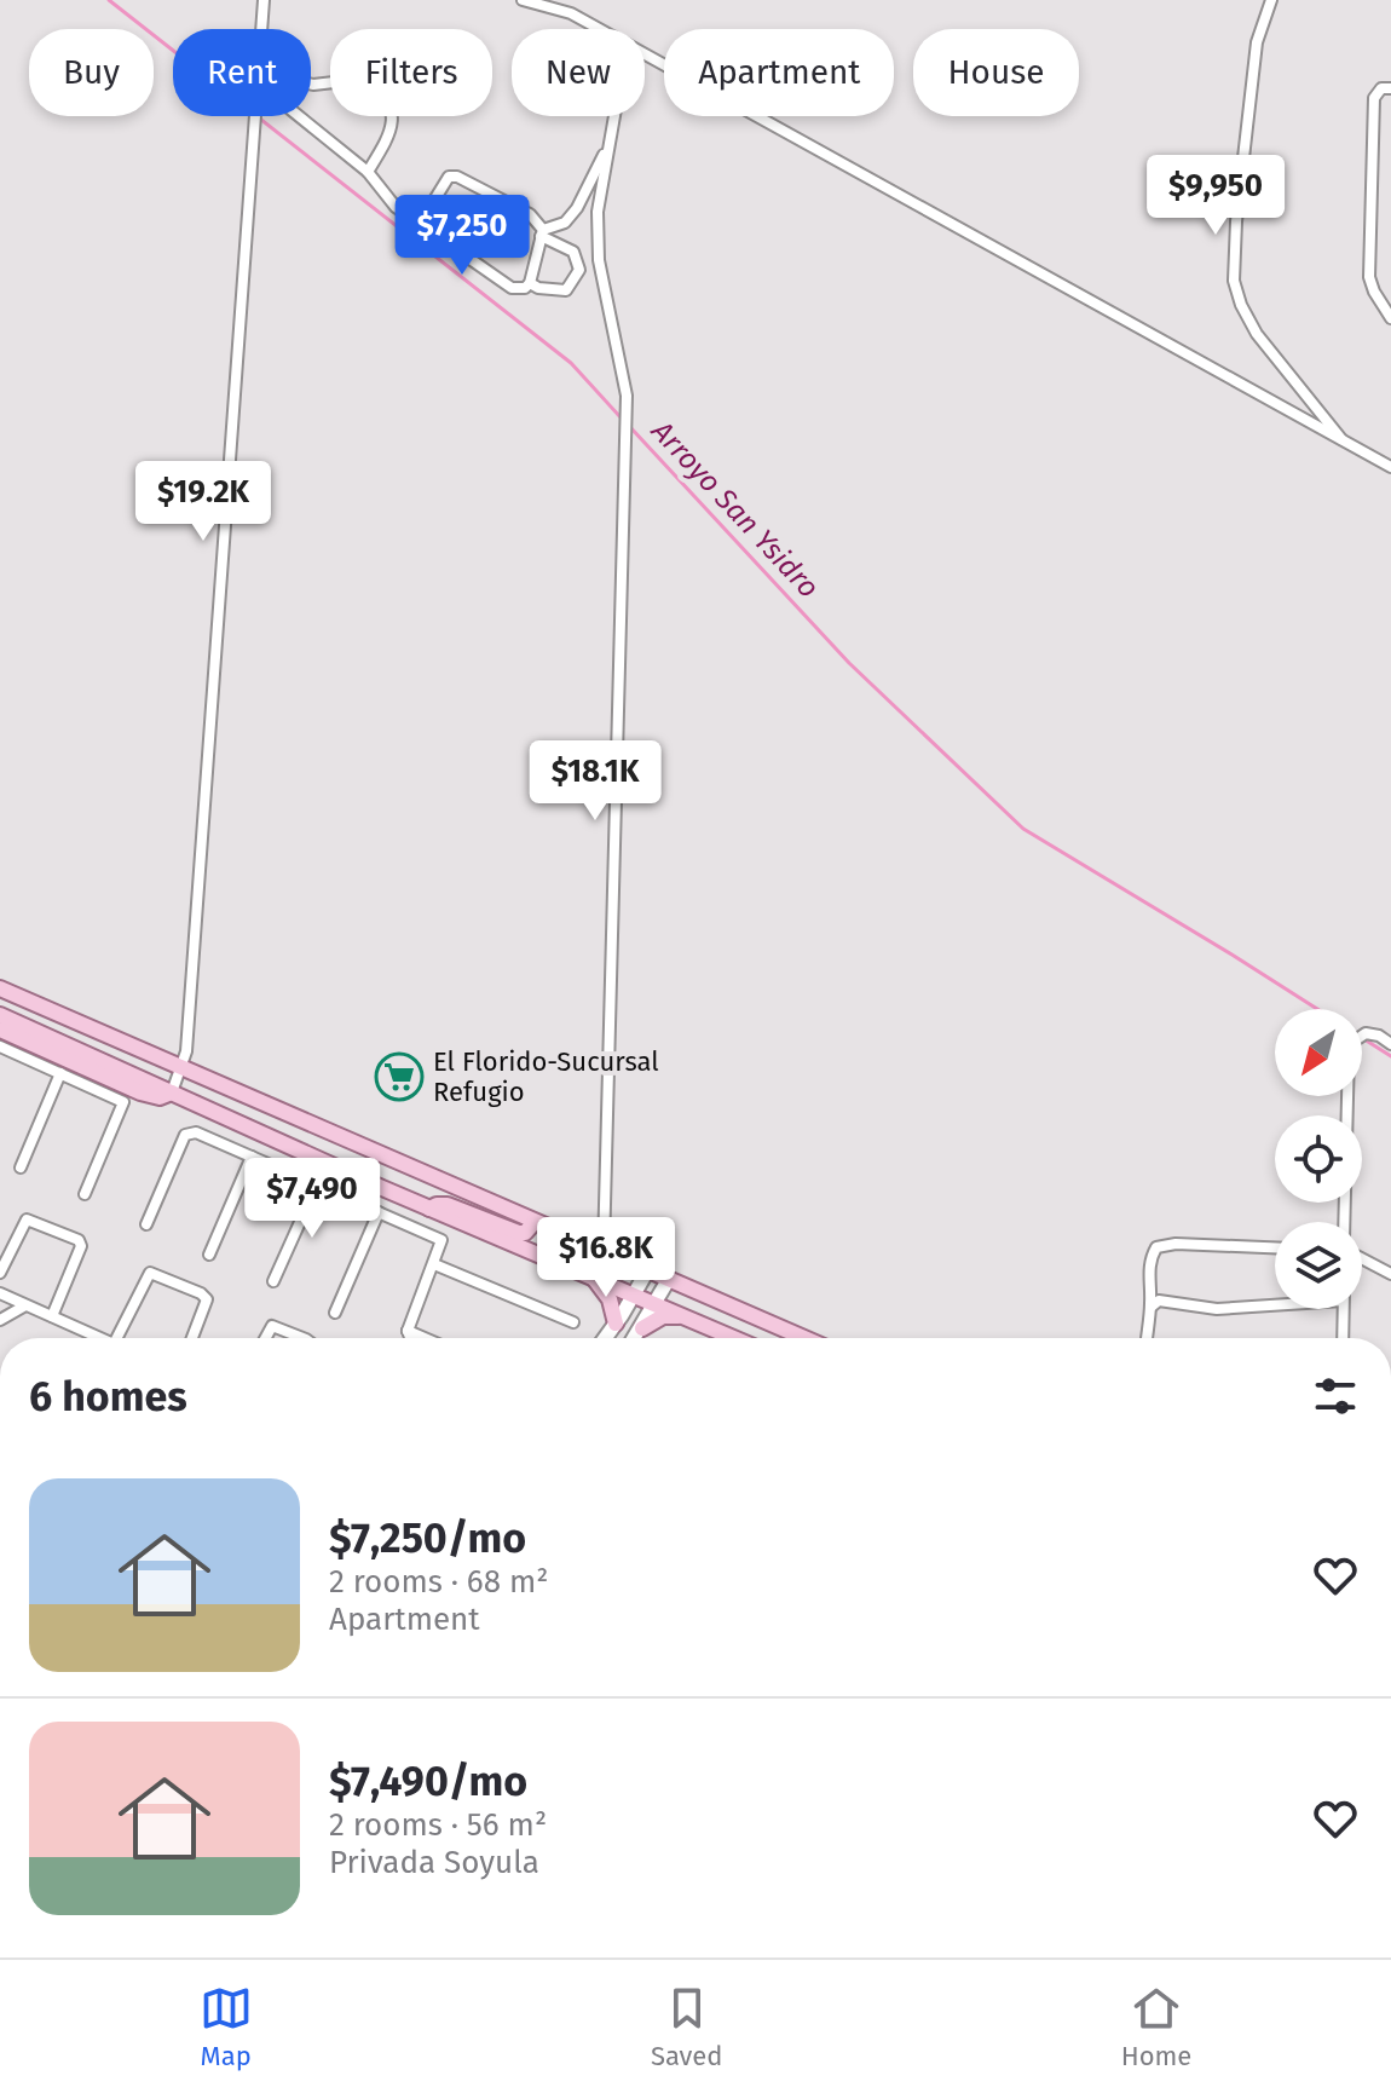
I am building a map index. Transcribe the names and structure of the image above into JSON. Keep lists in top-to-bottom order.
{
  "water": ["Arroyo San Ysidro"],
  "places": {
    "supermarket": ["El Florido-Sucursal Refugio"]
  },
  "north": "bottom left",
  "page": {
    "chip": [
      "Buy",
      "Rent",
      "Filters",
      "New",
      "Apartment",
      "House"
    ],
    "price": [
      "$9,950",
      "$7,250",
      "$19.2K",
      "$18.1K",
      "$7,490",
      "$16.8K"
    ],
    "heading": "6 homes",
    "list": [
      {
        "name": "$7,250/mo",
        "note": "2 rooms · 68 m² · Apartment"
      },
      {
        "name": "$7,490/mo",
        "note": "2 rooms · 56 m² · Privada Soyula"
      }
    ],
    "tabs": ["Map", "Saved", "Home"]
  }
}
